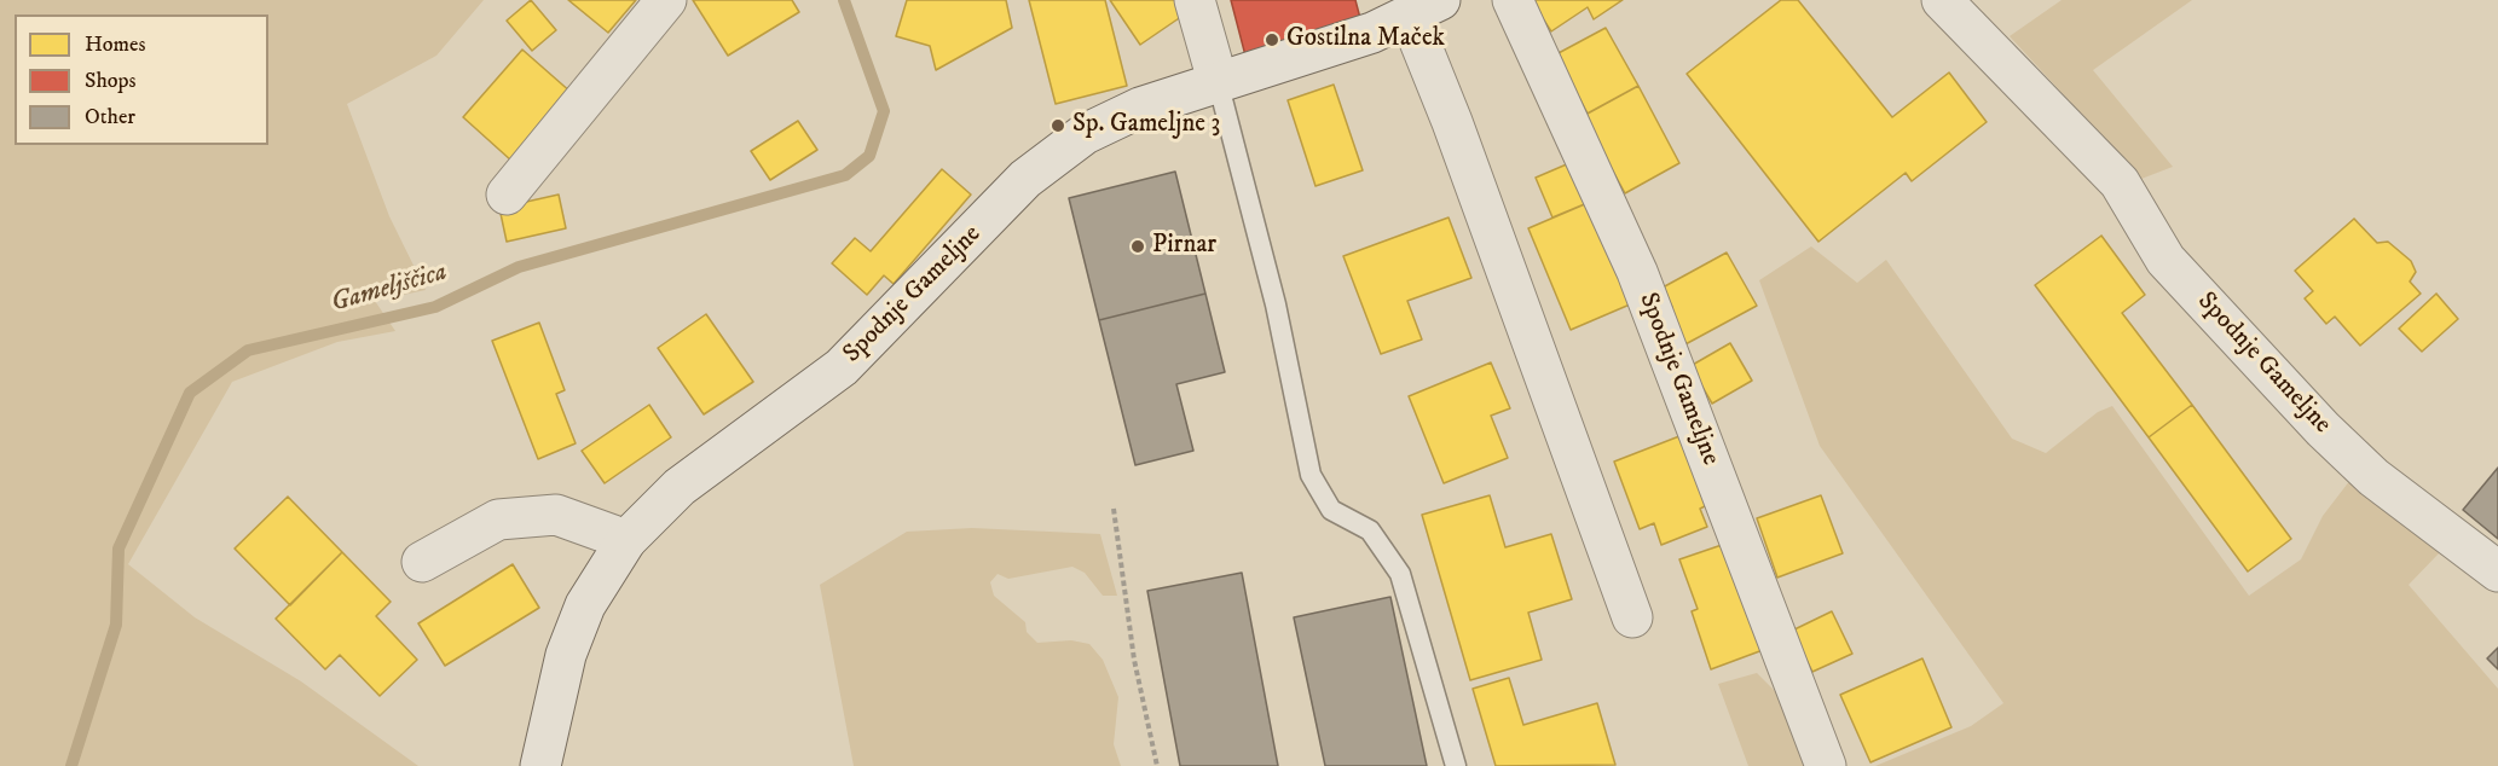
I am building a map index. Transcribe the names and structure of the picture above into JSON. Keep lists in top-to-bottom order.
{
  "streets": {
    "street": ["Spodnje Gameljne"]
  },
  "water": ["Gameljščica"],
  "places": ["Gostilna Maček", "Sp. Gameljne 3", "Pirnar"],
  "legend": ["Homes", "Shops", "Other"]
}
